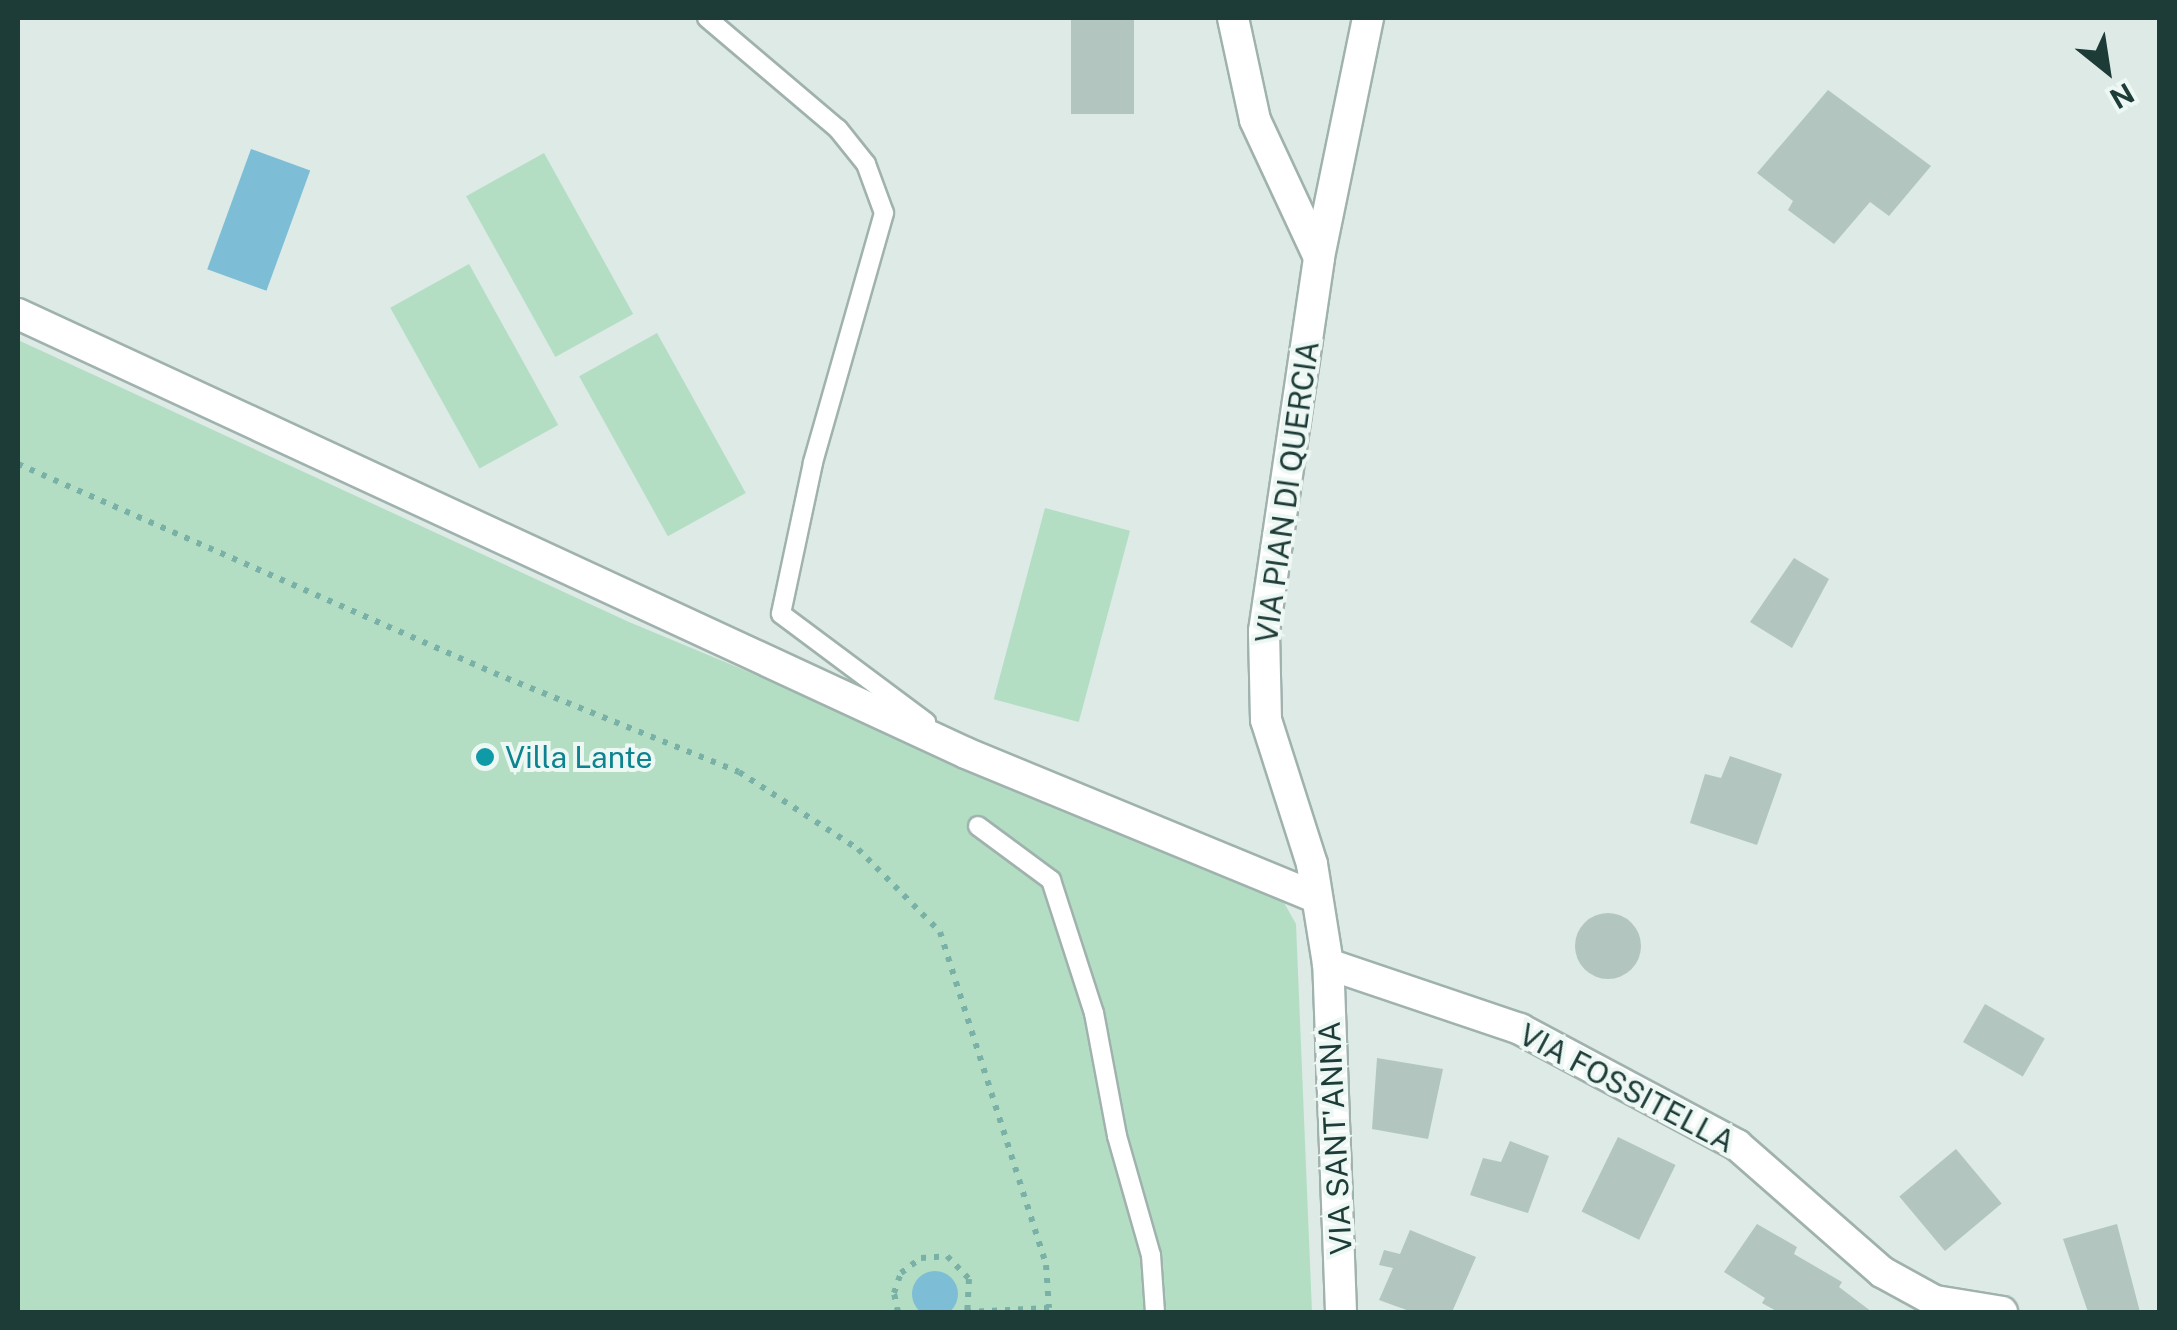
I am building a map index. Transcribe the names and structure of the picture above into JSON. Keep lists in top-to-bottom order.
{
  "streets": {
    "street": ["VIA PIAN DI QUERCIA", "VIA FOSSITELLA", "VIA SANT'ANNA"]
  },
  "crossings": [
    ["VIA PIAN DI QUERCIA", "VIA FOSSITELLA"],
    ["VIA PIAN DI QUERCIA", "VIA SANT'ANNA"],
    ["VIA FOSSITELLA", "VIA SANT'ANNA"]
  ],
  "places": ["Villa Lante"],
  "north": "bottom right"
}
